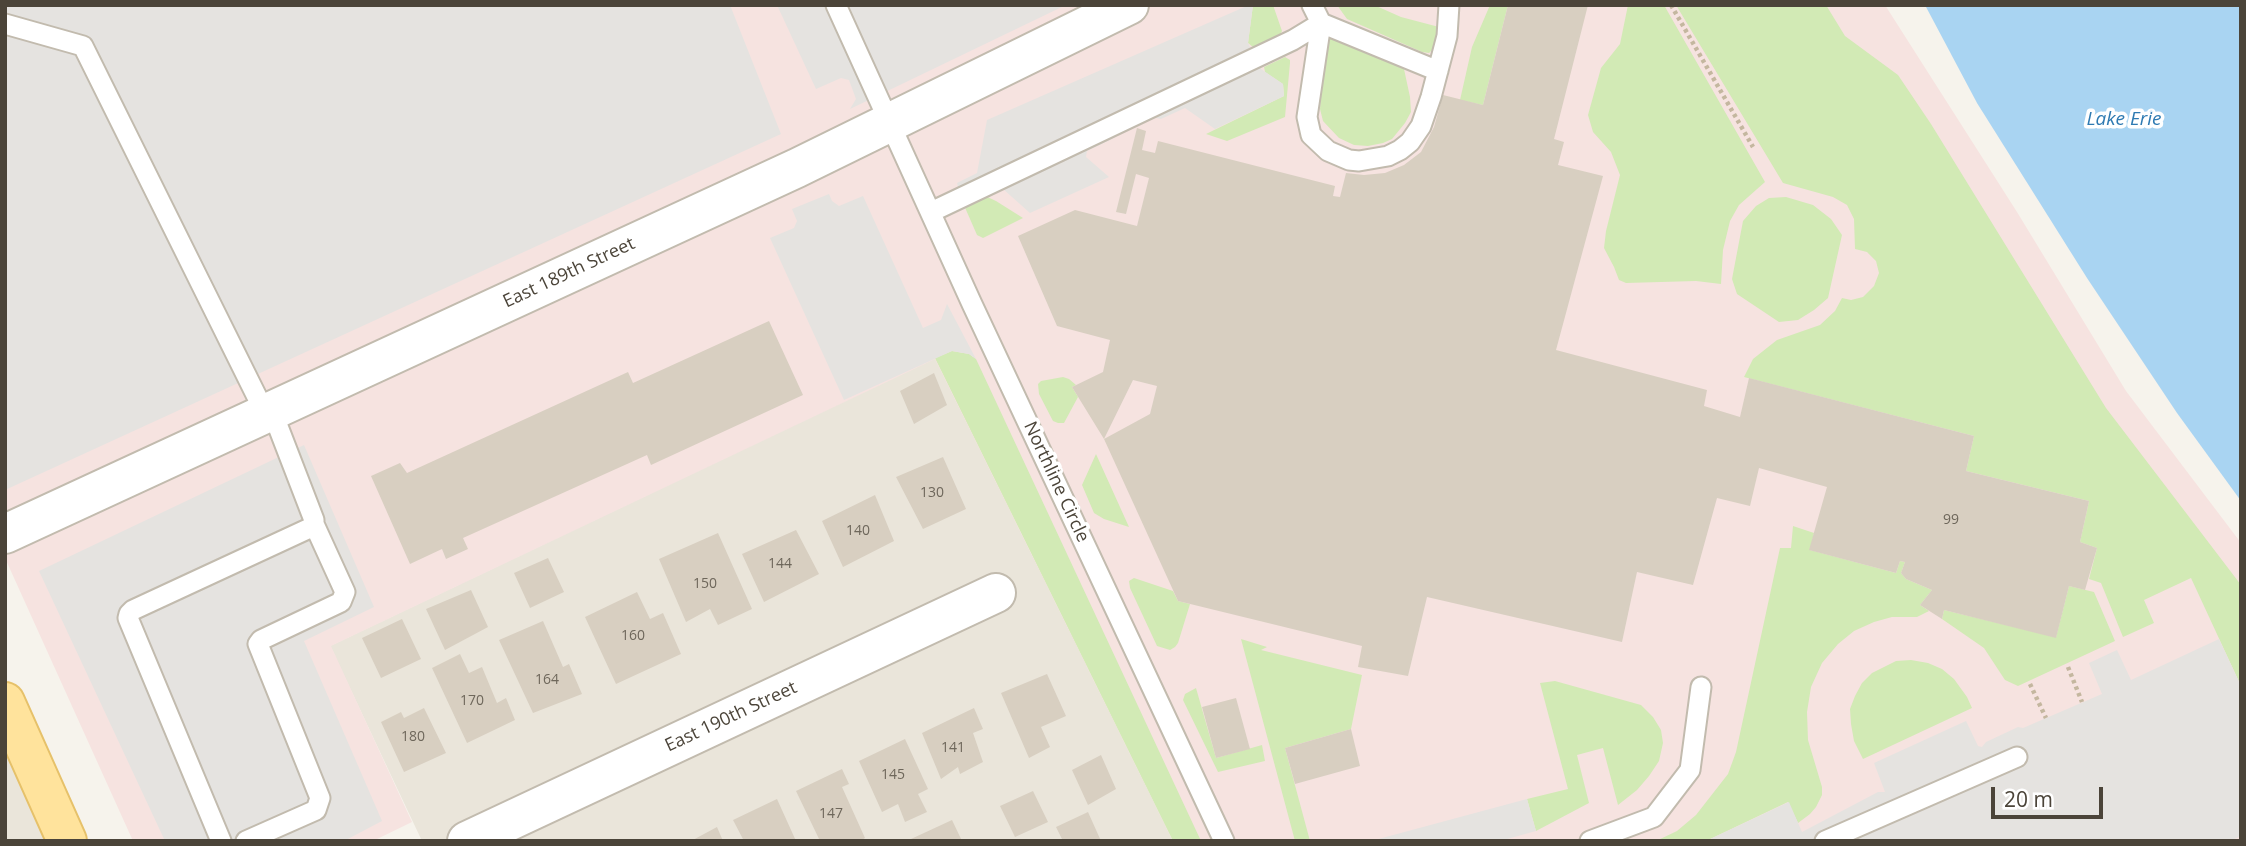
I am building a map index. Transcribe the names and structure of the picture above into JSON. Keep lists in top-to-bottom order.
{
  "streets": {
    "street": ["East 189th Street", "East 190th Street"],
    "lane": ["Northline Circle"]
  },
  "crossings": [
    ["East 189th Street", "Northline Circle"]
  ],
  "water": ["Lake Erie"],
  "house_numbers": [
    "130",
    "99",
    "140",
    "144",
    "150",
    "160",
    "164",
    "170",
    "180",
    "141",
    "145",
    "147"
  ],
  "scale_bar": "20 m"
}
